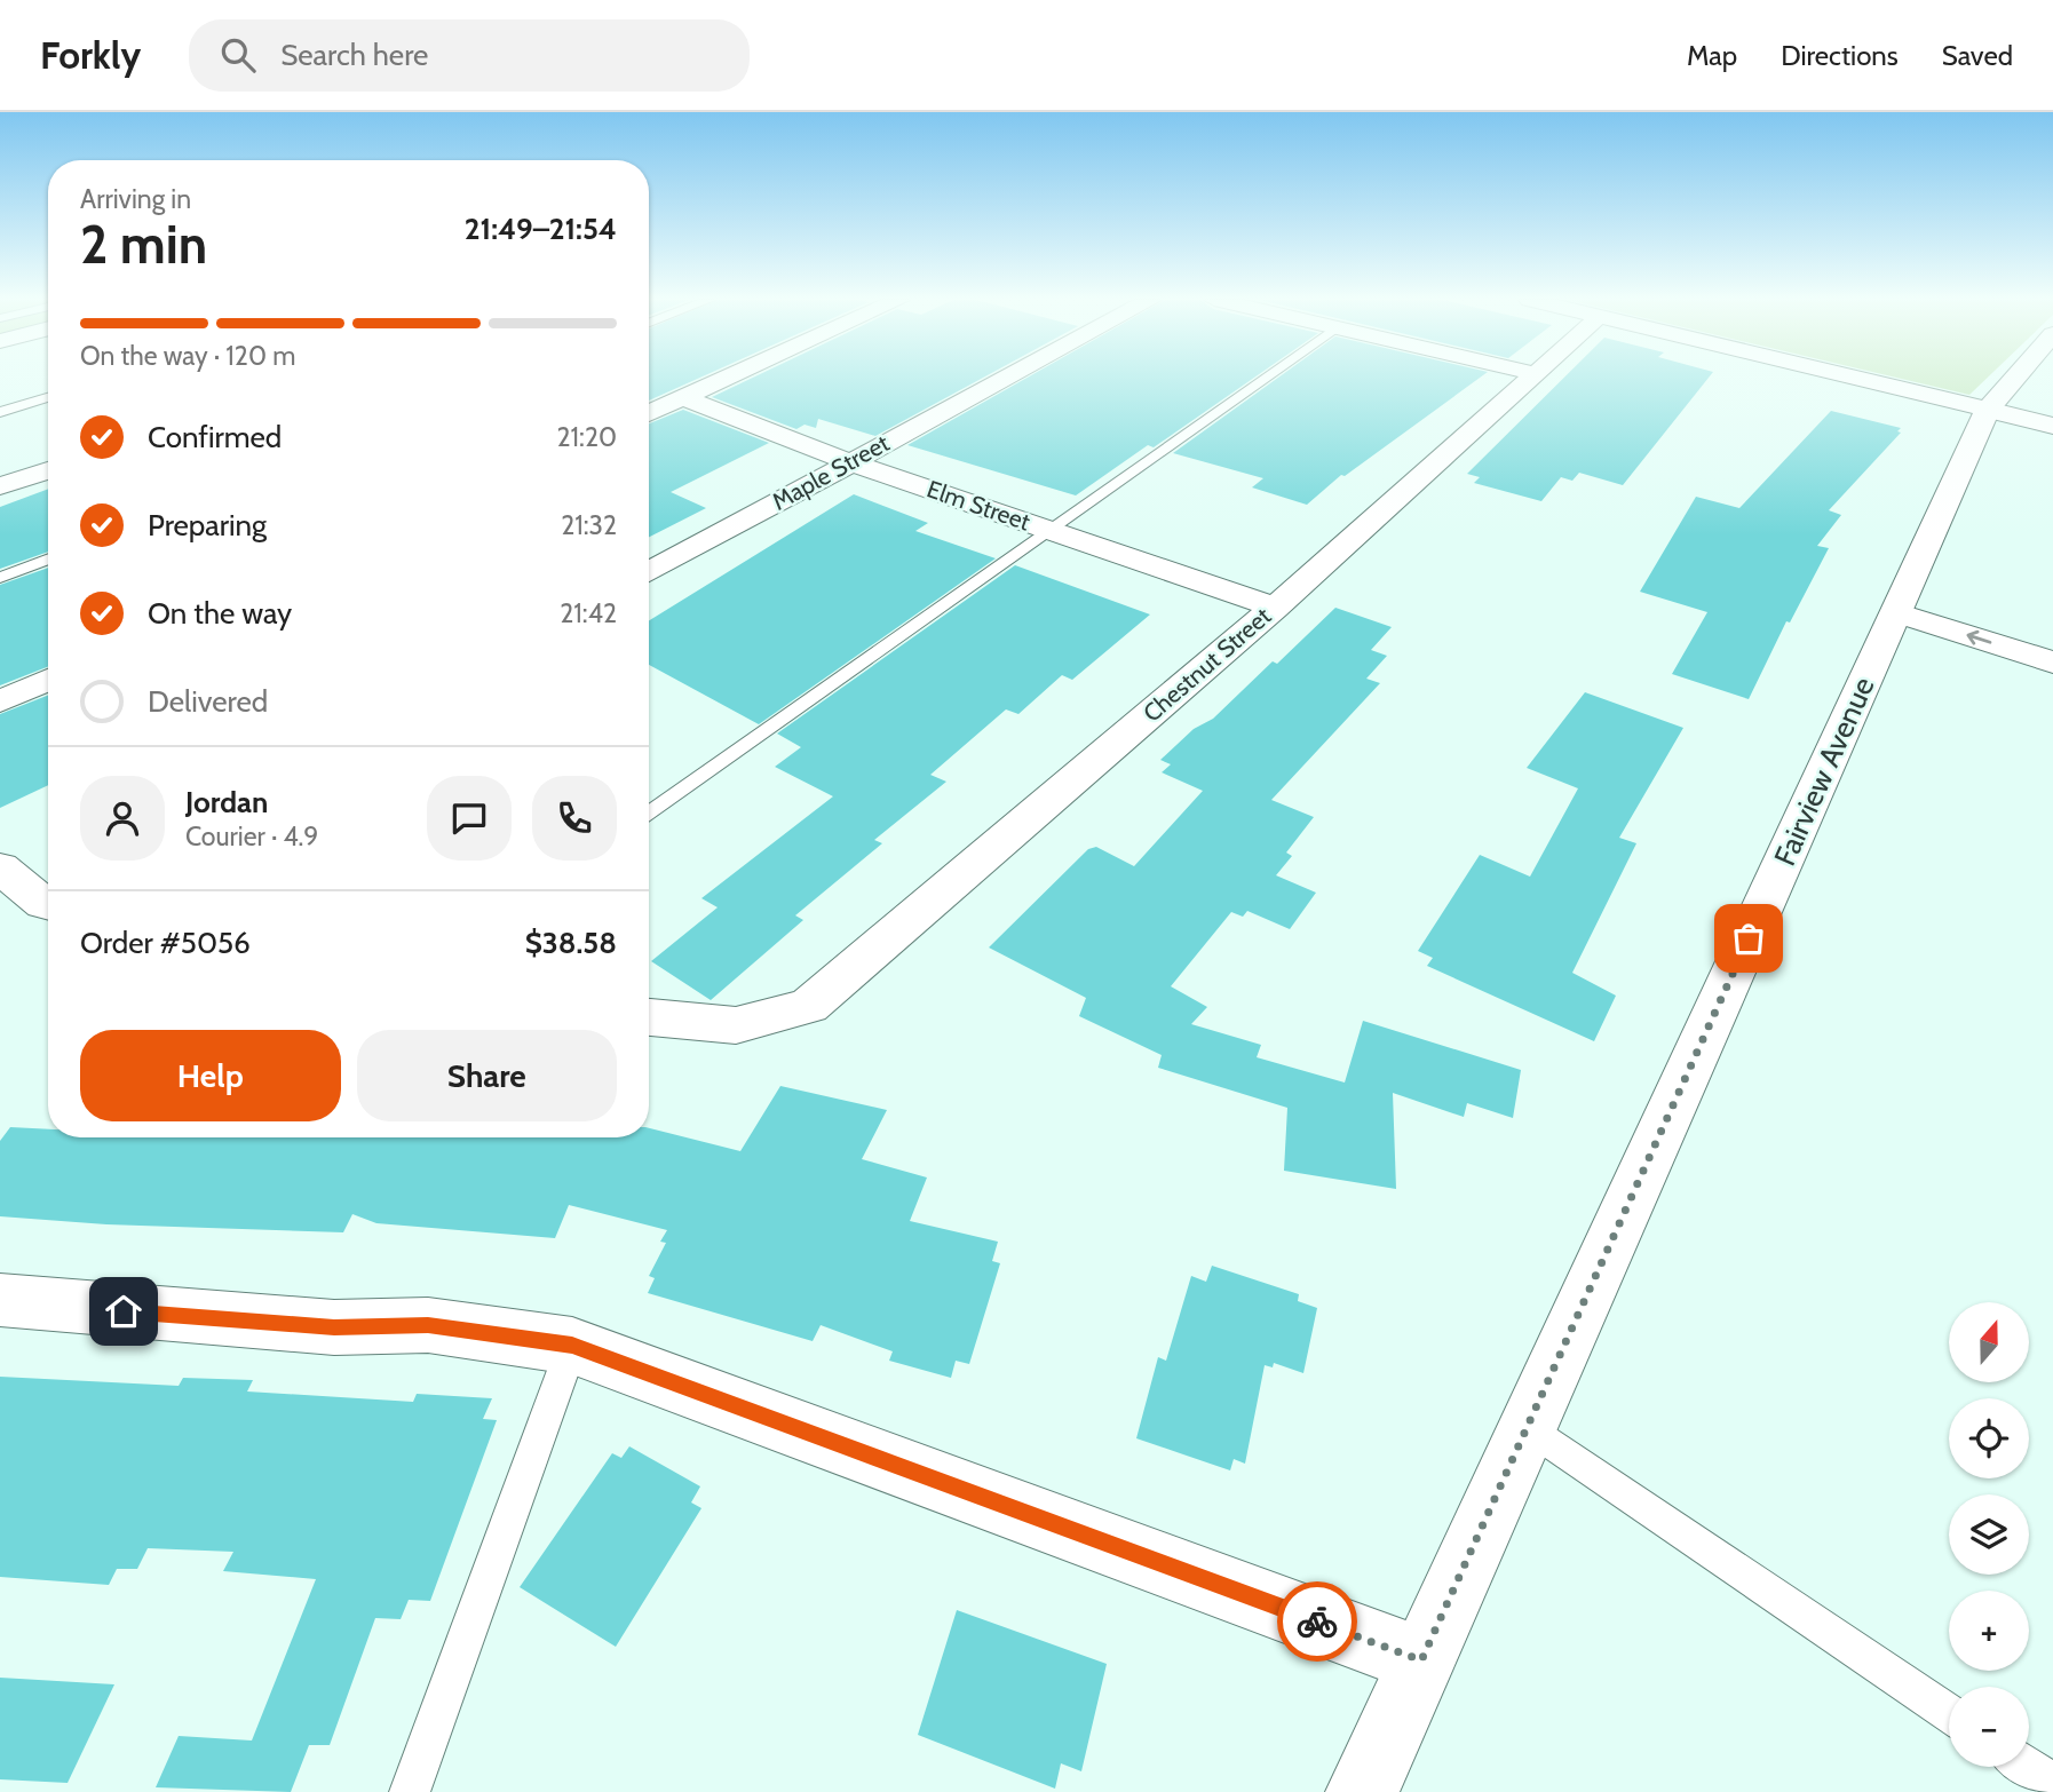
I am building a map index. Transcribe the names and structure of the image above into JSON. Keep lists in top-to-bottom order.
{
  "streets": {
    "street": [
      "Maple Street",
      "Elm Street",
      "Chestnut Street",
      "Fairview Avenue"
    ]
  },
  "crossings": [
    ["Maple Street", "Elm Street"],
    ["Elm Street", "Chestnut Street"]
  ],
  "north": "top",
  "page": {
    "header": "Forkly",
    "search": "Search here",
    "nav": ["Map", "Directions", "Saved"],
    "heading": ["2 min", "Arriving in", "21:49–21:54"],
    "panel": [
      "Jordan",
      "Courier · 4.9",
      "Order #5056",
      "$38.58"
    ],
    "bar": "On the way · 120 m",
    "list": [
      ["Confirmed", "21:20"],
      ["Preparing", "21:32"],
      ["On the way", "21:42"],
      "Delivered"
    ],
    "buttons": ["Help", "Share"],
    "map_buttons": ["+", "−"]
  }
}
